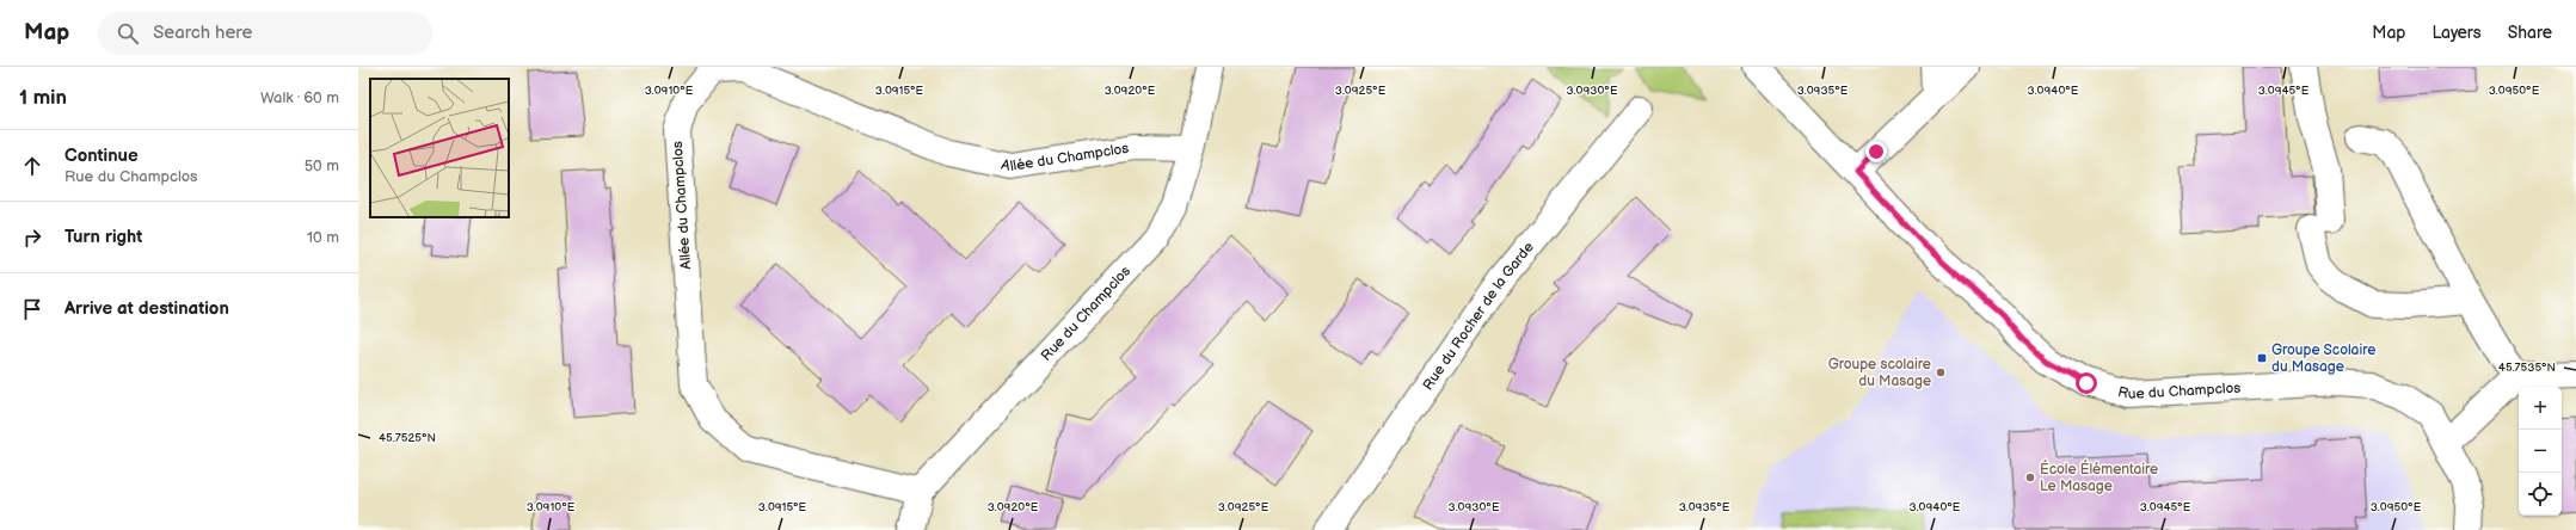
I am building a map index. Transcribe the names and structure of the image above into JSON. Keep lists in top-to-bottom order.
{
  "streets": {
    "street": ["Allée du Champclos", "Rue du Champclos", "Rue du Rocher de la Garde"]
  },
  "crossings": [
    ["Allée du Champclos", "Rue du Champclos"]
  ],
  "places": {
    "transit": ["Groupe Scolaire du Masage"],
    "other": ["Groupe scolaire du Masage", "École Élémentaire Le Masage"]
  },
  "page": {
    "header": "Map",
    "search": "Search here",
    "nav": ["Map", "Layers", "Share"],
    "heading": ["1 min", "Walk · 60 m"],
    "list": [
      ["Continue", "Rue du Champclos", "50 m"],
      ["Turn right", "10 m"],
      "Arrive at destination"
    ],
    "map_buttons": ["+", "−"]
  },
  "coordinates": [
    "3.0910°E",
    "3.0915°E",
    "3.0920°E",
    "3.0925°E",
    "3.0930°E",
    "3.0935°E",
    "3.0940°E",
    "3.0945°E",
    "3.0950°E",
    "45.7535°N",
    "45.7525°N"
  ]
}
